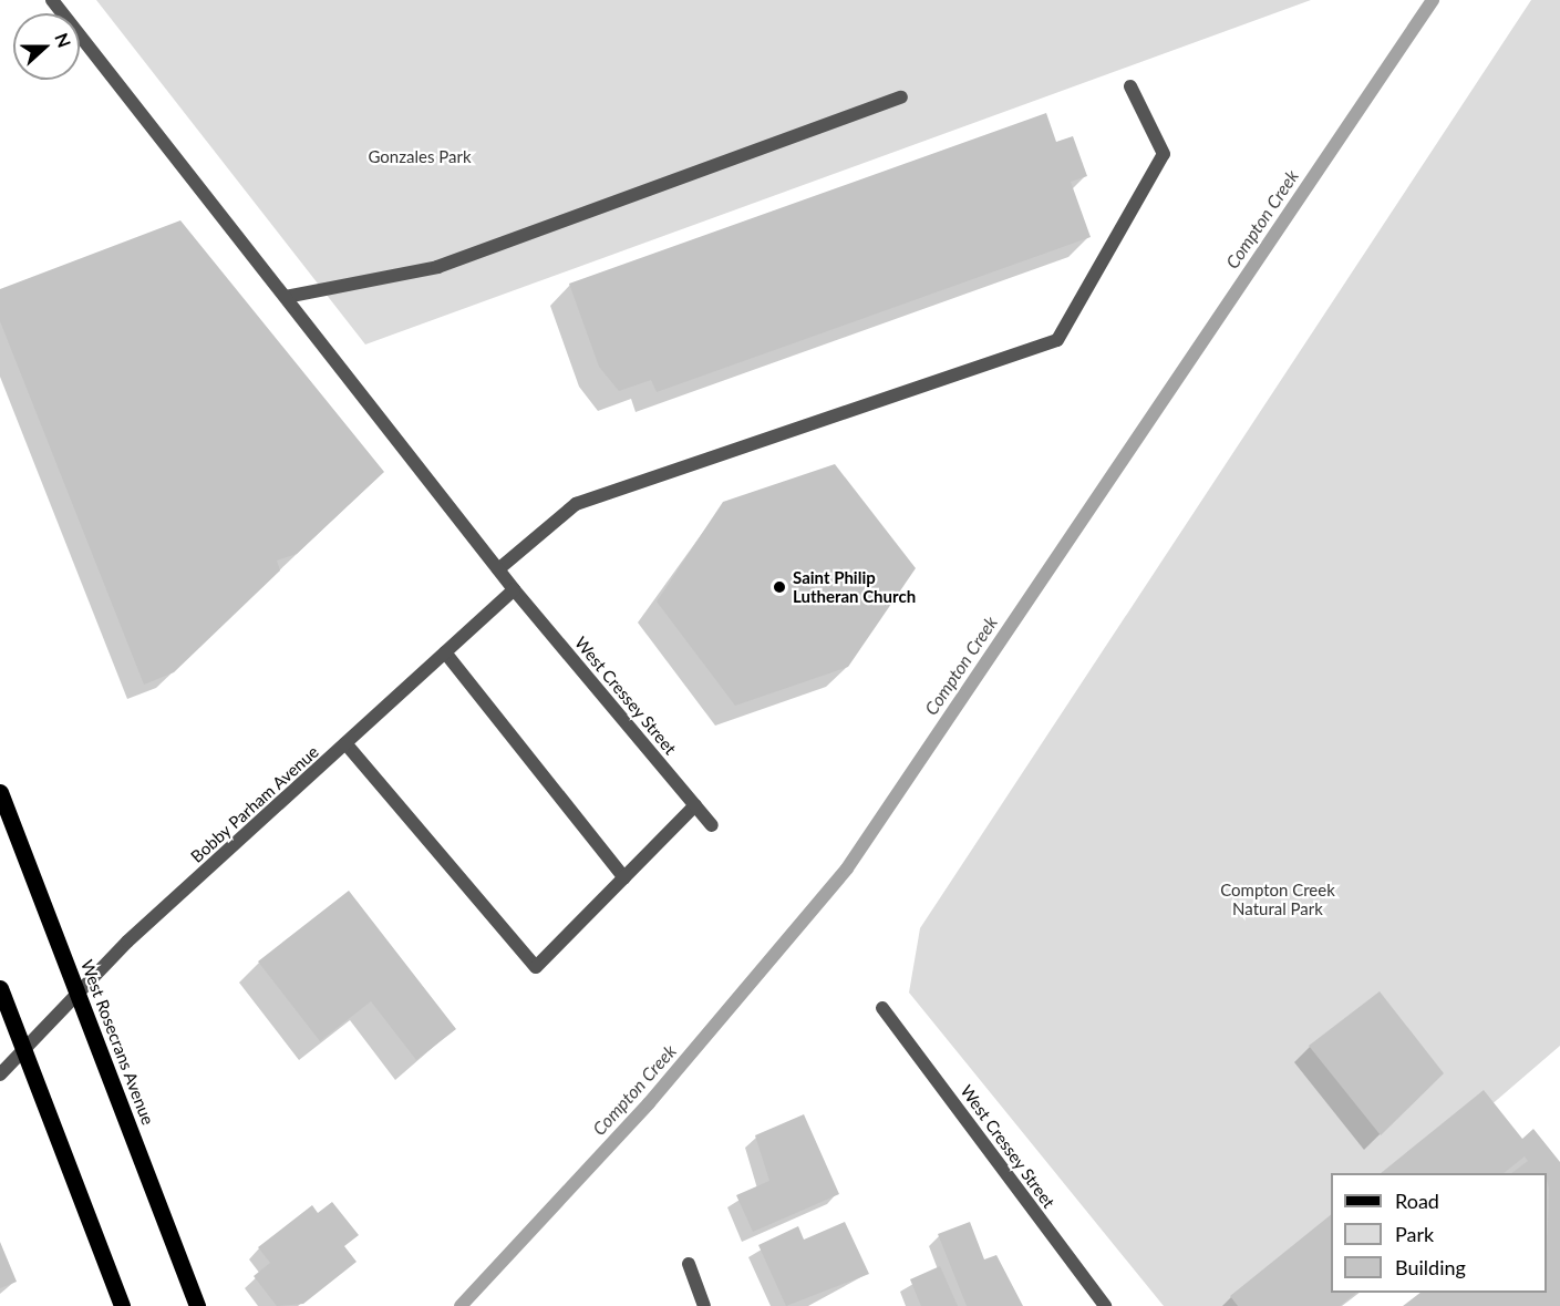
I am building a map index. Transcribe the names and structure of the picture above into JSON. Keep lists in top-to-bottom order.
{
  "streets": {
    "main road": ["West Rosecrans Avenue"],
    "street": ["West Cressey Street", "Bobby Parham Avenue"]
  },
  "crossings": [
    ["West Cressey Street", "Bobby Parham Avenue"],
    ["Bobby Parham Avenue", "West Rosecrans Avenue"]
  ],
  "water": ["Compton Creek"],
  "parks": ["Gonzales Park", "Compton Creek Natural Park"],
  "places": ["Saint Philip Lutheran Church"],
  "legend": ["Road", "Park", "Building"],
  "north": "right"
}
